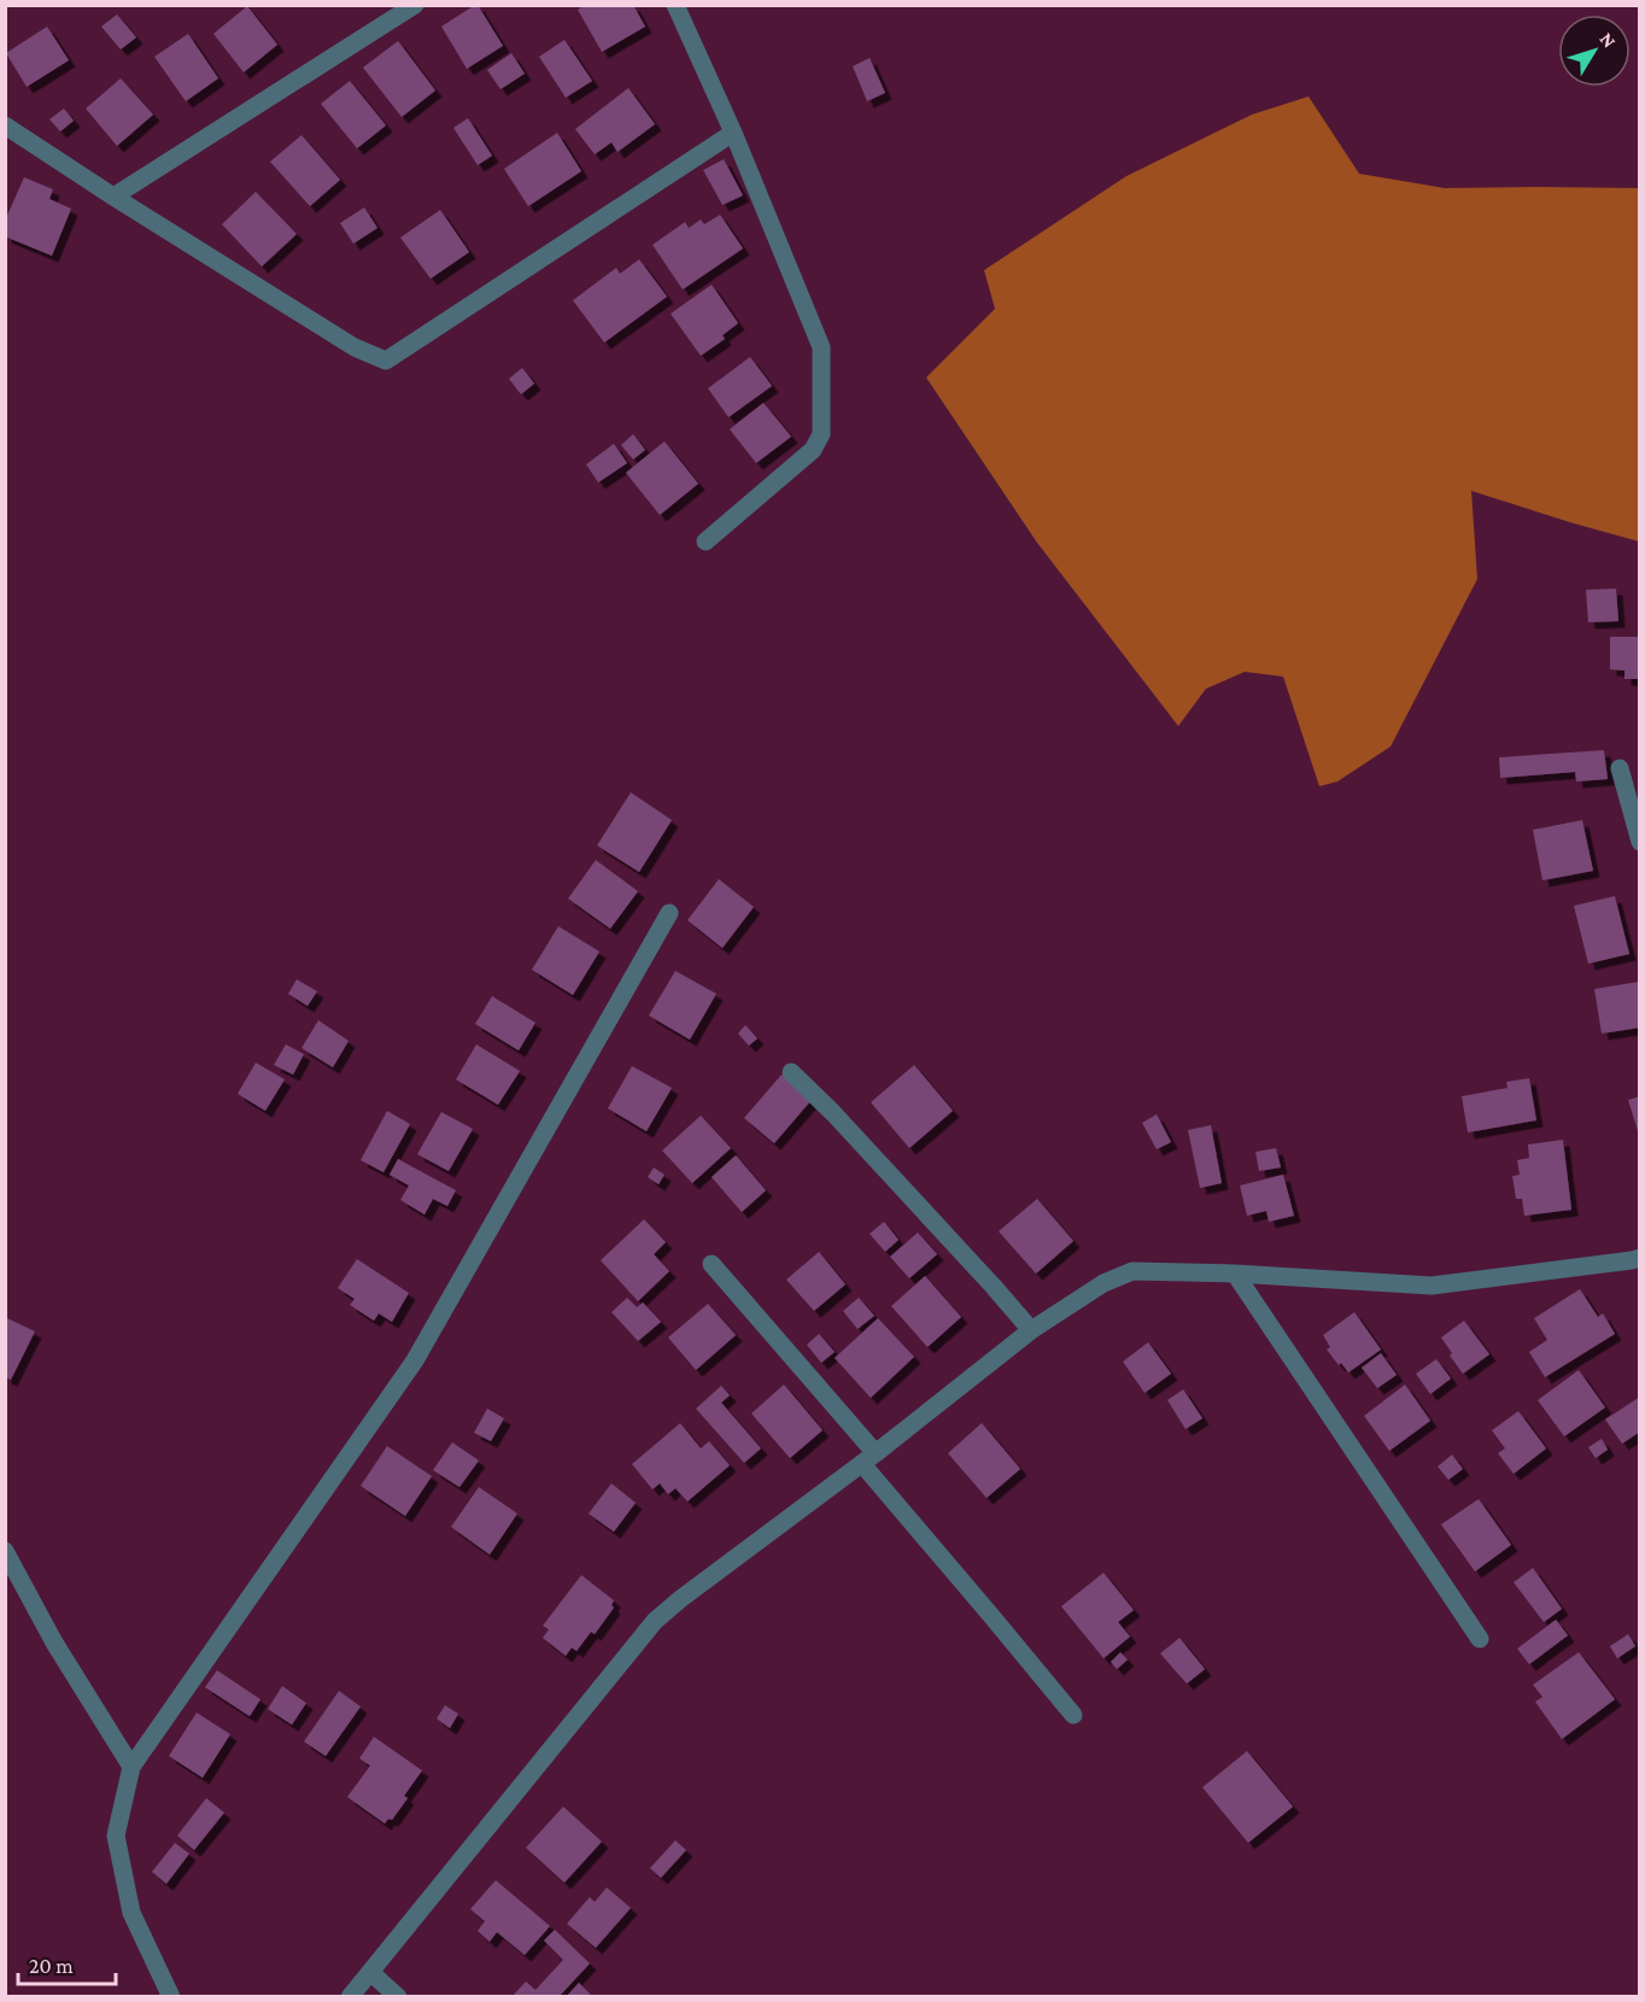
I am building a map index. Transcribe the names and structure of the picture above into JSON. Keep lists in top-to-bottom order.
{
  "scale_bar": "20 m",
  "north": "top right"
}
